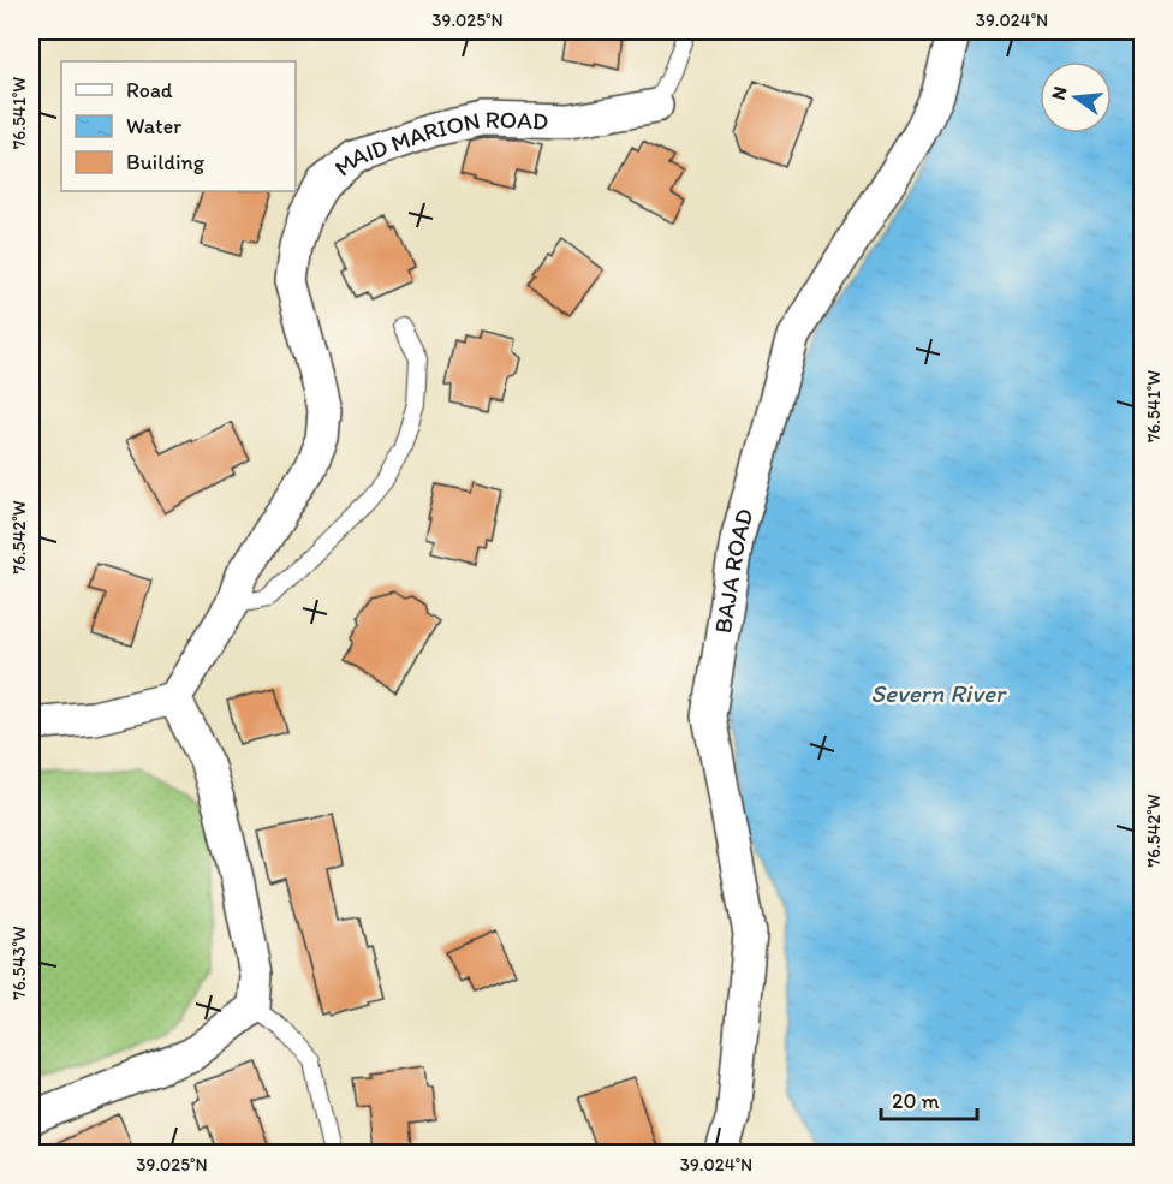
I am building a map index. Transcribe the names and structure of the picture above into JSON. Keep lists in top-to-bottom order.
{
  "streets": {
    "street": ["MAID MARION ROAD", "BAJA ROAD"]
  },
  "water": ["Severn River"],
  "legend": ["Road", "Water", "Building"],
  "scale_bar": "20 m",
  "north": "left",
  "coordinates": [
    "39.025°N",
    "39.024°N",
    "76.541°W",
    "76.542°W",
    "76.543°W"
  ]
}
